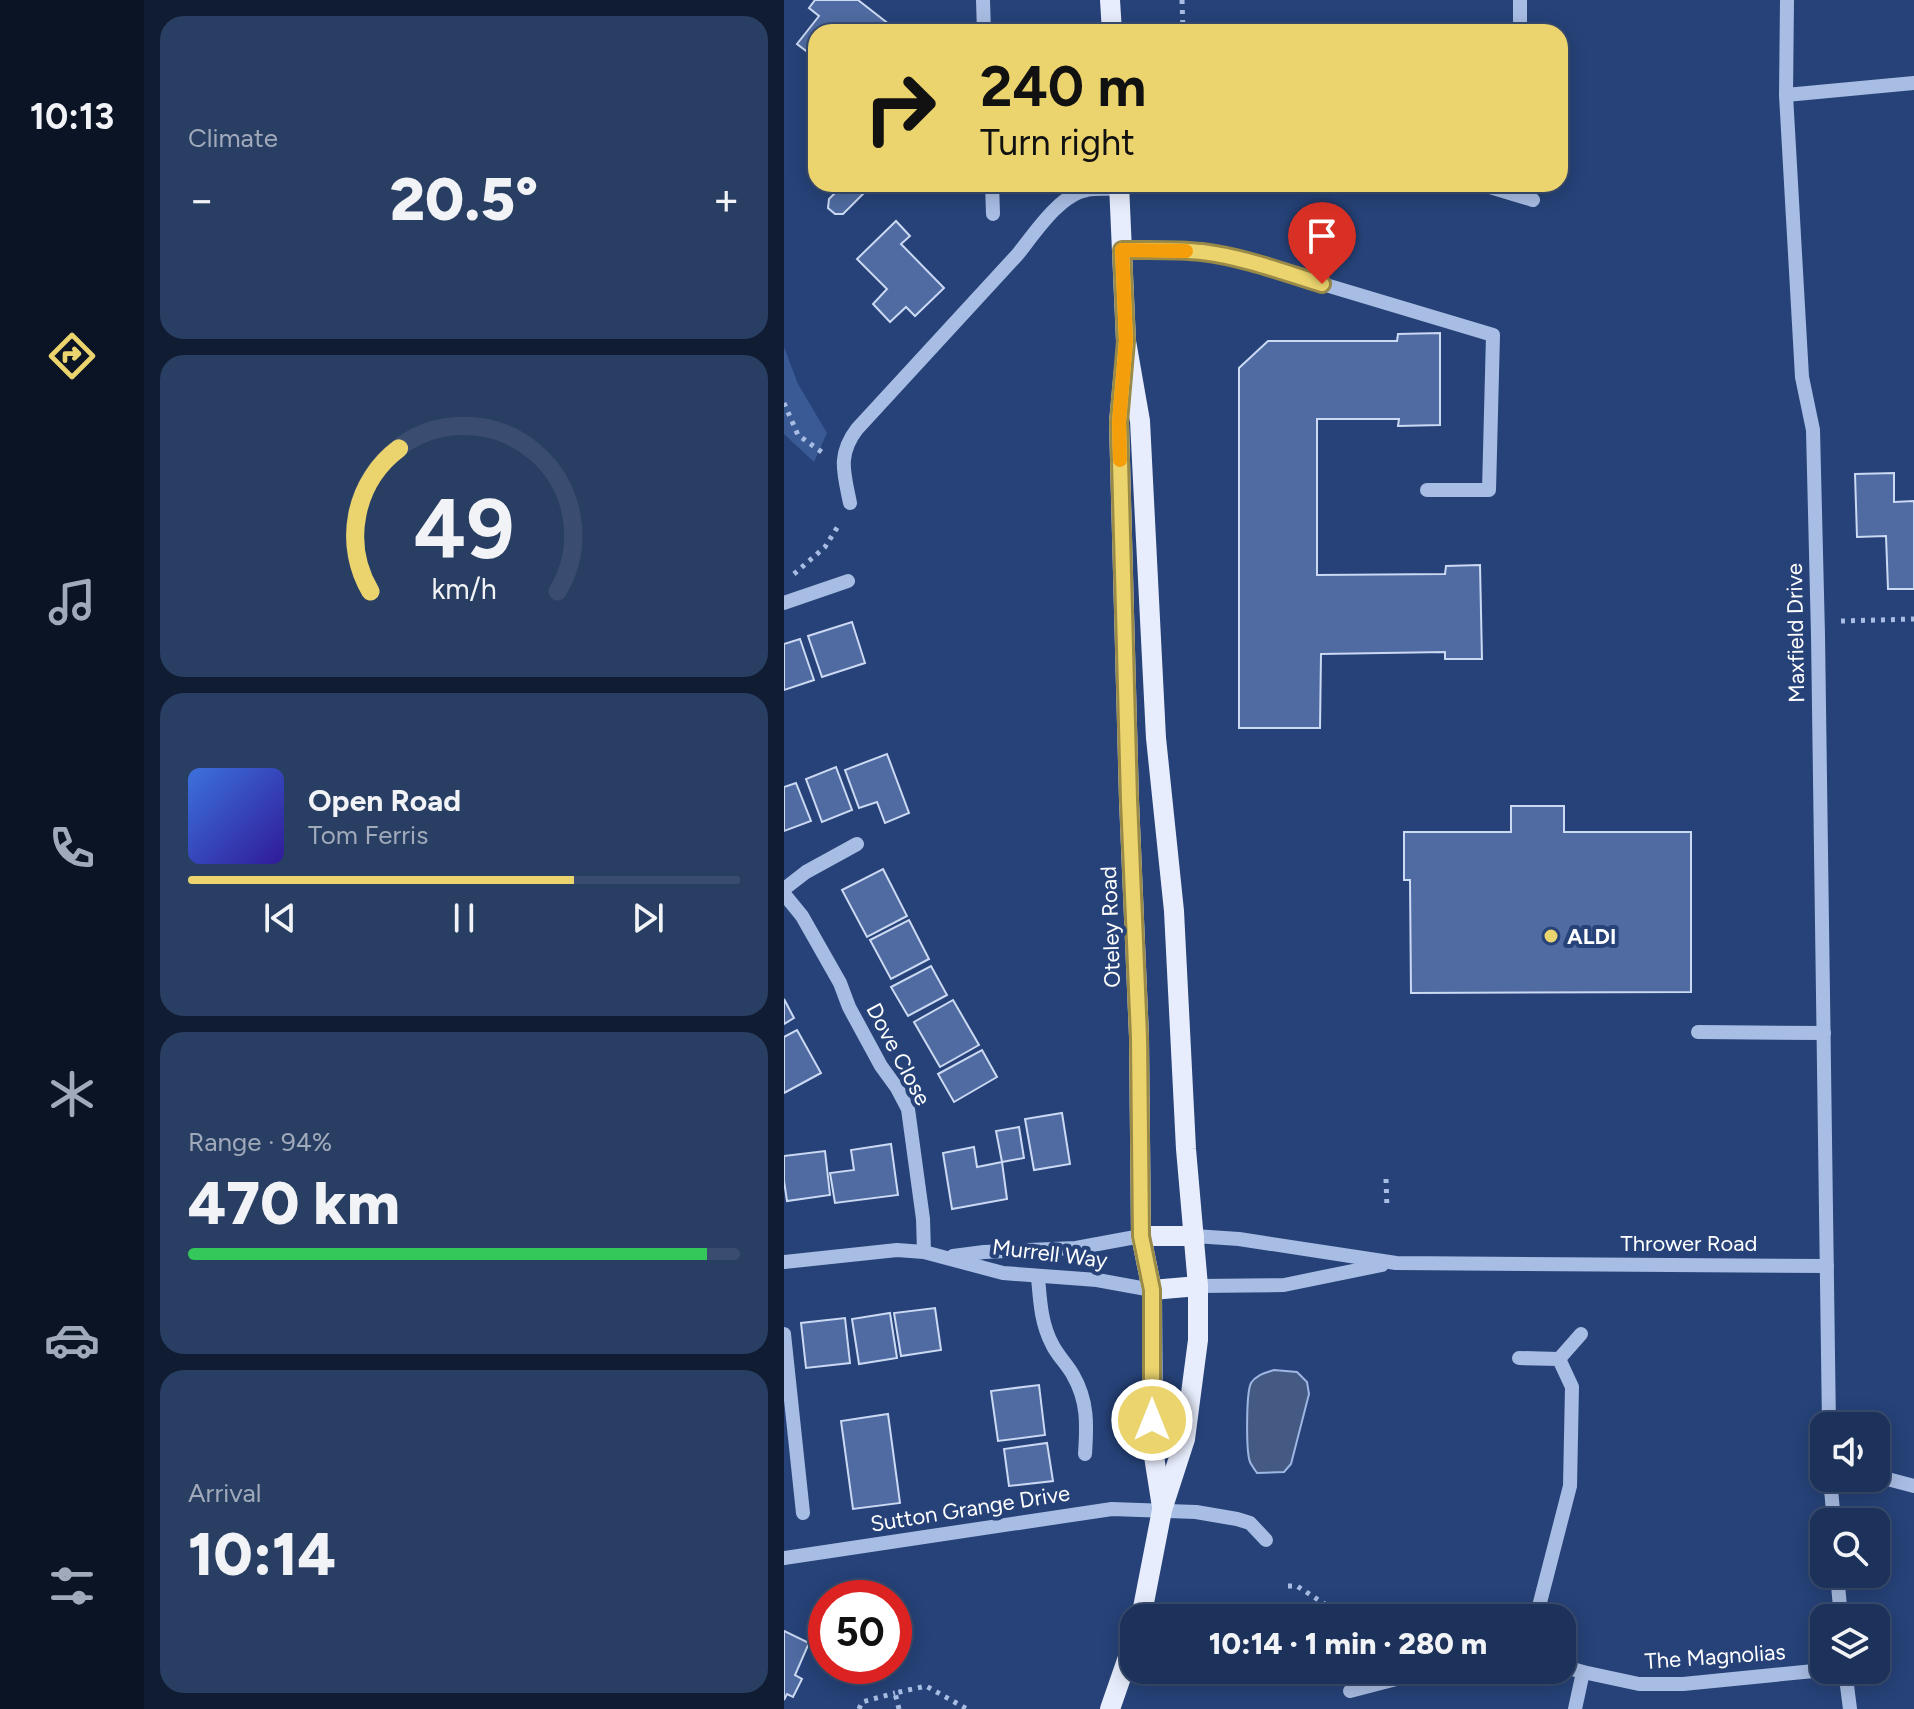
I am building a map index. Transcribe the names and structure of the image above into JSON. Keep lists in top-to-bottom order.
{
  "streets": {
    "main road": ["Oteley Road"],
    "street": [
      "Maxfield Drive",
      "Dove Close",
      "Thrower Road",
      "Murrell Way",
      "Sutton Grange Drive",
      "The Magnolias"
    ]
  },
  "crossings": [
    ["Maxfield Drive", "Thrower Road"],
    ["Oteley Road", "Thrower Road"],
    ["Oteley Road", "Murrell Way"],
    ["Oteley Road", "Sutton Grange Drive"],
    ["Dove Close", "Murrell Way"]
  ],
  "places": ["ALDI"],
  "page": {
    "tabs": "10:13",
    "tile": [
      "Climate",
      ["Range · 94%", "470 km"],
      ["Arrival", "10:14"]
    ],
    "turn": ["240 m", "Turn right"],
    "heat": ["−", "20.5°", "+"],
    "song": ["Open Road", "Tom Ferris"],
    "limit": "50",
    "trip": "10:14 · 1 min · 280 m",
    "gauge": ["49", "km/h"]
  }
}
